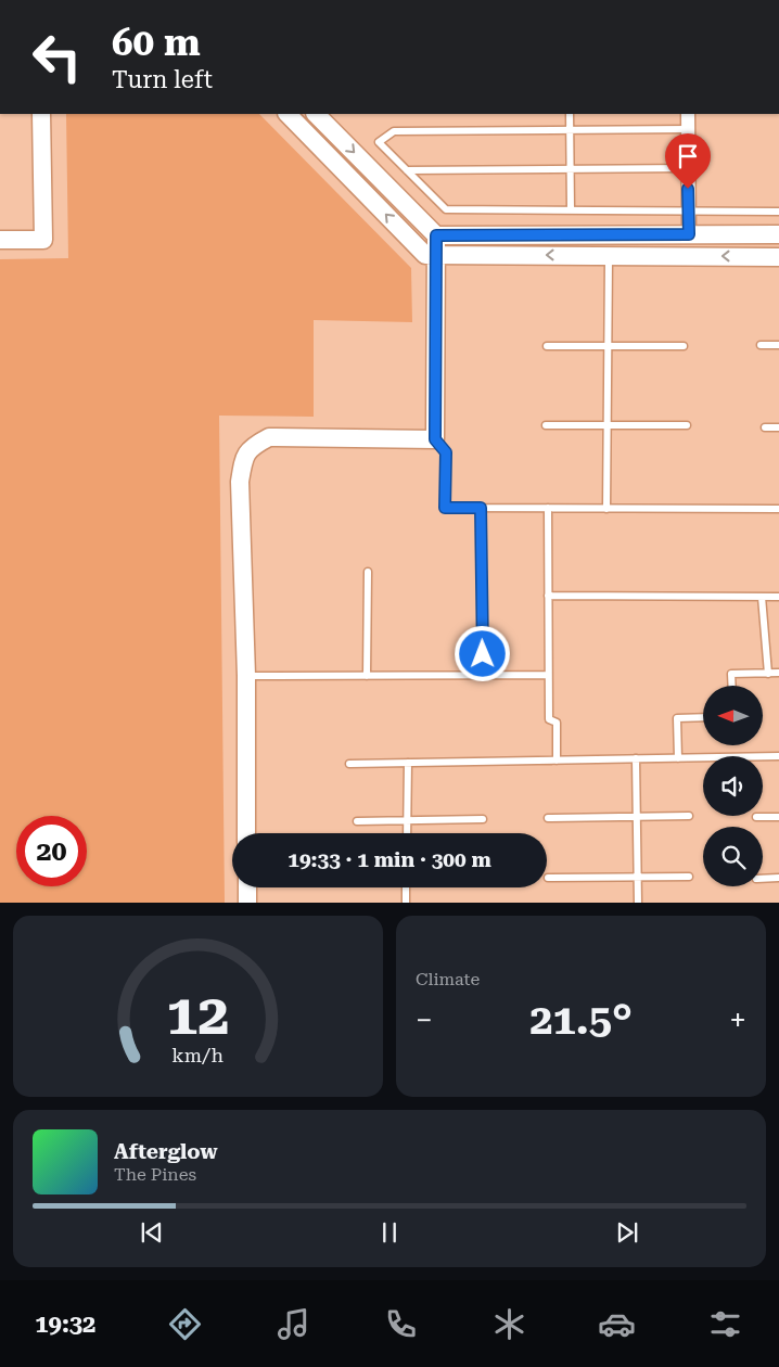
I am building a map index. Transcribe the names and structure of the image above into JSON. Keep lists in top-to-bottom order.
{
  "north": "left",
  "page": {
    "turn": ["60 m", "Turn left"],
    "limit": "20",
    "trip": "19:33 · 1 min · 300 m",
    "tile": "Climate",
    "heat": ["−", "21.5°", "+"],
    "song": ["Afterglow", "The Pines"],
    "tabs": "19:32",
    "gauge": ["12", "km/h"]
  }
}
